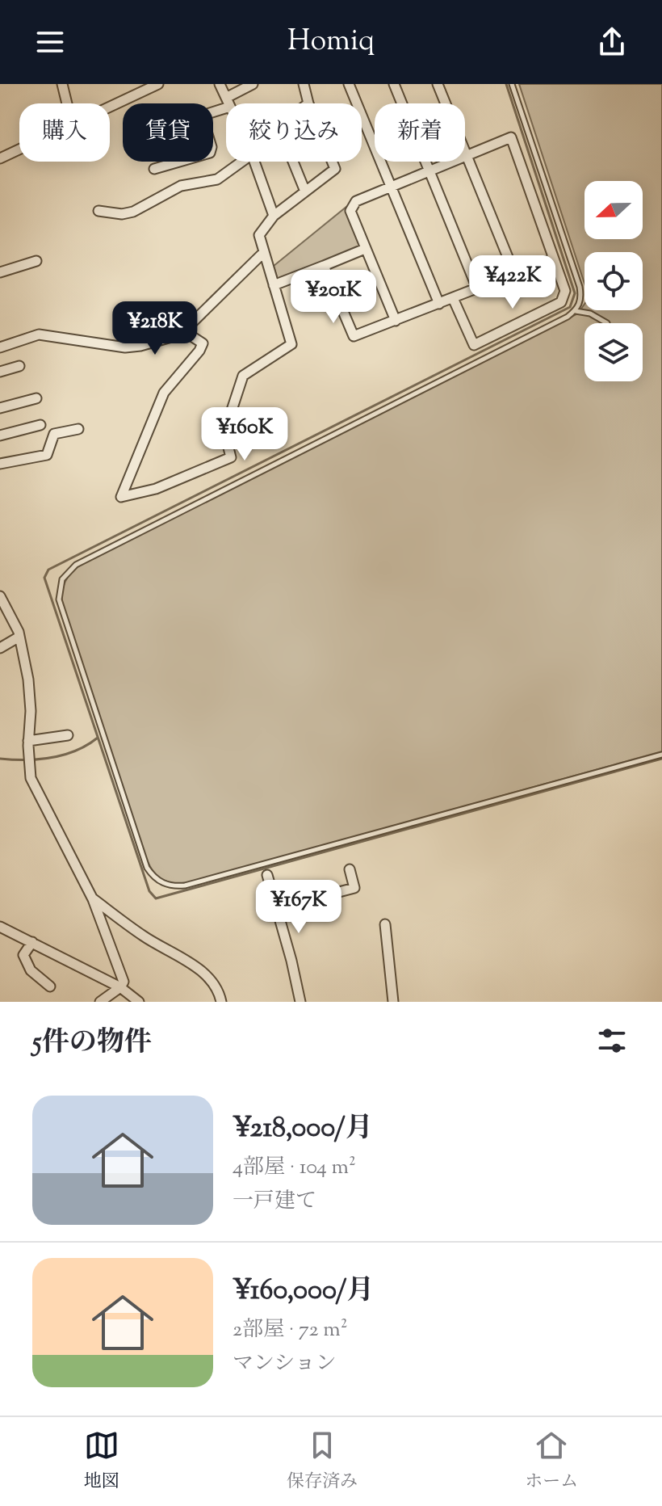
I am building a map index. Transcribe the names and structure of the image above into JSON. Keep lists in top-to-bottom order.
{
  "north": "left",
  "page": {
    "header": "Homiq",
    "chip": [
      "購入",
      "賃貸",
      "絞り込み",
      "新着"
    ],
    "price": [
      "¥422K",
      "¥201K",
      "¥218K",
      "¥160K",
      "¥167K"
    ],
    "heading": "5件の物件",
    "list": [
      {
        "name": "¥218,000/月",
        "note": "4部屋 · 104 m² · 一戸建て"
      },
      {
        "name": "¥160,000/月",
        "note": "2部屋 · 72 m² · マンション"
      }
    ],
    "tabs": ["地図", "保存済み", "ホーム"]
  }
}
